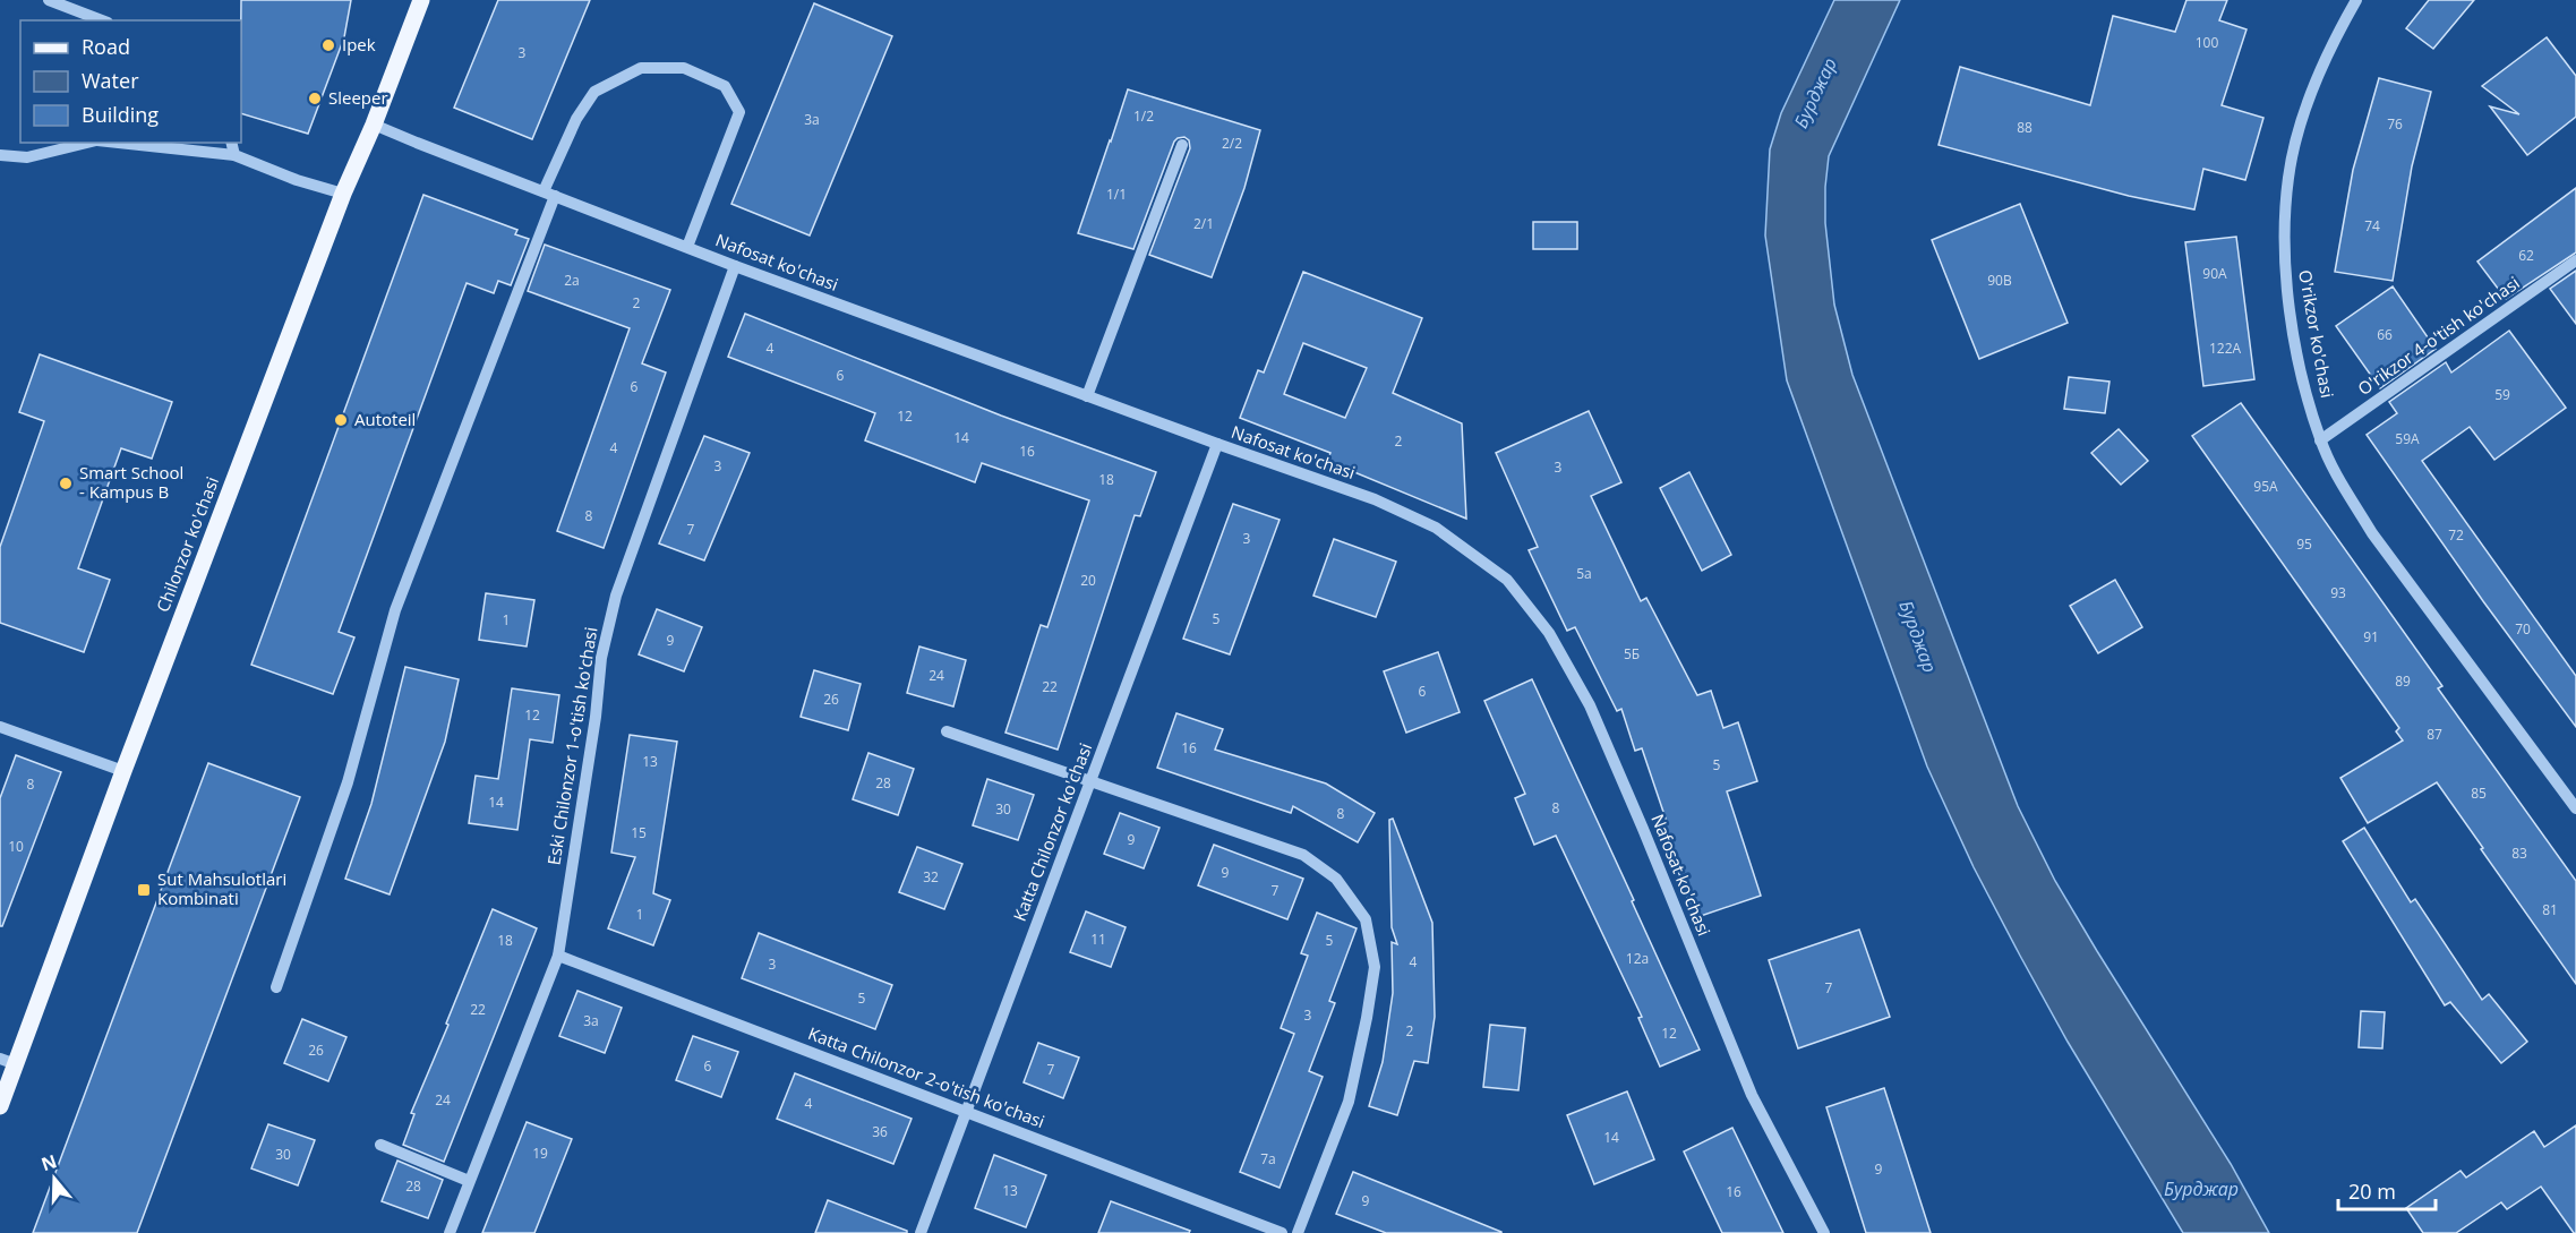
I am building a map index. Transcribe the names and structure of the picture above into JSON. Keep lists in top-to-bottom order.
{
  "streets": {
    "main road": ["Chilonzor ko'chasi"],
    "street": [
      "Nafosat ko'chasi",
      "O'rikzor ko'chasi",
      "O'rikzor 4-o'tish ko'chasi",
      "Eski Chilonzor 1-o'tish ko'chasi",
      "Katta Chilonzor ko'chasi",
      "Katta Chilonzor 2-o'tish ko'chasi"
    ]
  },
  "crossings": [
    ["Nafosat ko'chasi", "Chilonzor ko'chasi"],
    ["Nafosat ko'chasi", "Eski Chilonzor 1-o'tish ko'chasi"],
    ["Nafosat ko'chasi", "Katta Chilonzor ko'chasi"],
    ["O'rikzor ko'chasi", "O'rikzor 4-o'tish ko'chasi"],
    ["Eski Chilonzor 1-o'tish ko'chasi", "Katta Chilonzor 2-o'tish ko'chasi"],
    ["Katta Chilonzor ko'chasi", "Katta Chilonzor 2-o'tish ko'chasi"]
  ],
  "water": ["Бурджар"],
  "places": {
    "other": [
      "Ipek",
      "Sleeper",
      "Autoteil",
      "Smart School - Kampus B"
    ],
    "transit": ["Sut Mahsulotlari Kombinati"]
  },
  "house_numbers": [
    "100",
    "3",
    "1/2",
    "3a",
    "76",
    "88",
    "2/2",
    "1/1",
    "2/1",
    "74",
    "62",
    "90A",
    "2а",
    "90B",
    "2",
    "66",
    "4",
    "122A",
    "6",
    "6",
    "59",
    "12",
    "14",
    "59A",
    "2",
    "4",
    "16",
    "3",
    "3",
    "18",
    "95A",
    "8",
    "7",
    "72",
    "3",
    "95",
    "5a",
    "20",
    "93",
    "5",
    "1",
    "70",
    "91",
    "9",
    "5Б",
    "24",
    "89",
    "22",
    "6",
    "26",
    "12",
    "87",
    "16",
    "13",
    "5",
    "28",
    "8",
    "85",
    "14",
    "8",
    "30",
    "8",
    "15",
    "9",
    "10",
    "83",
    "9",
    "32",
    "7",
    "81",
    "1",
    "11",
    "18",
    "5",
    "12a",
    "4",
    "3",
    "7",
    "5",
    "22",
    "3",
    "3а",
    "2",
    "12",
    "26",
    "6",
    "7",
    "24",
    "4",
    "36",
    "14",
    "19",
    "30",
    "7а",
    "9",
    "28",
    "13",
    "16",
    "9"
  ],
  "legend": ["Road", "Water", "Building"],
  "scale_bar": "20 m",
  "north": "top"
}
